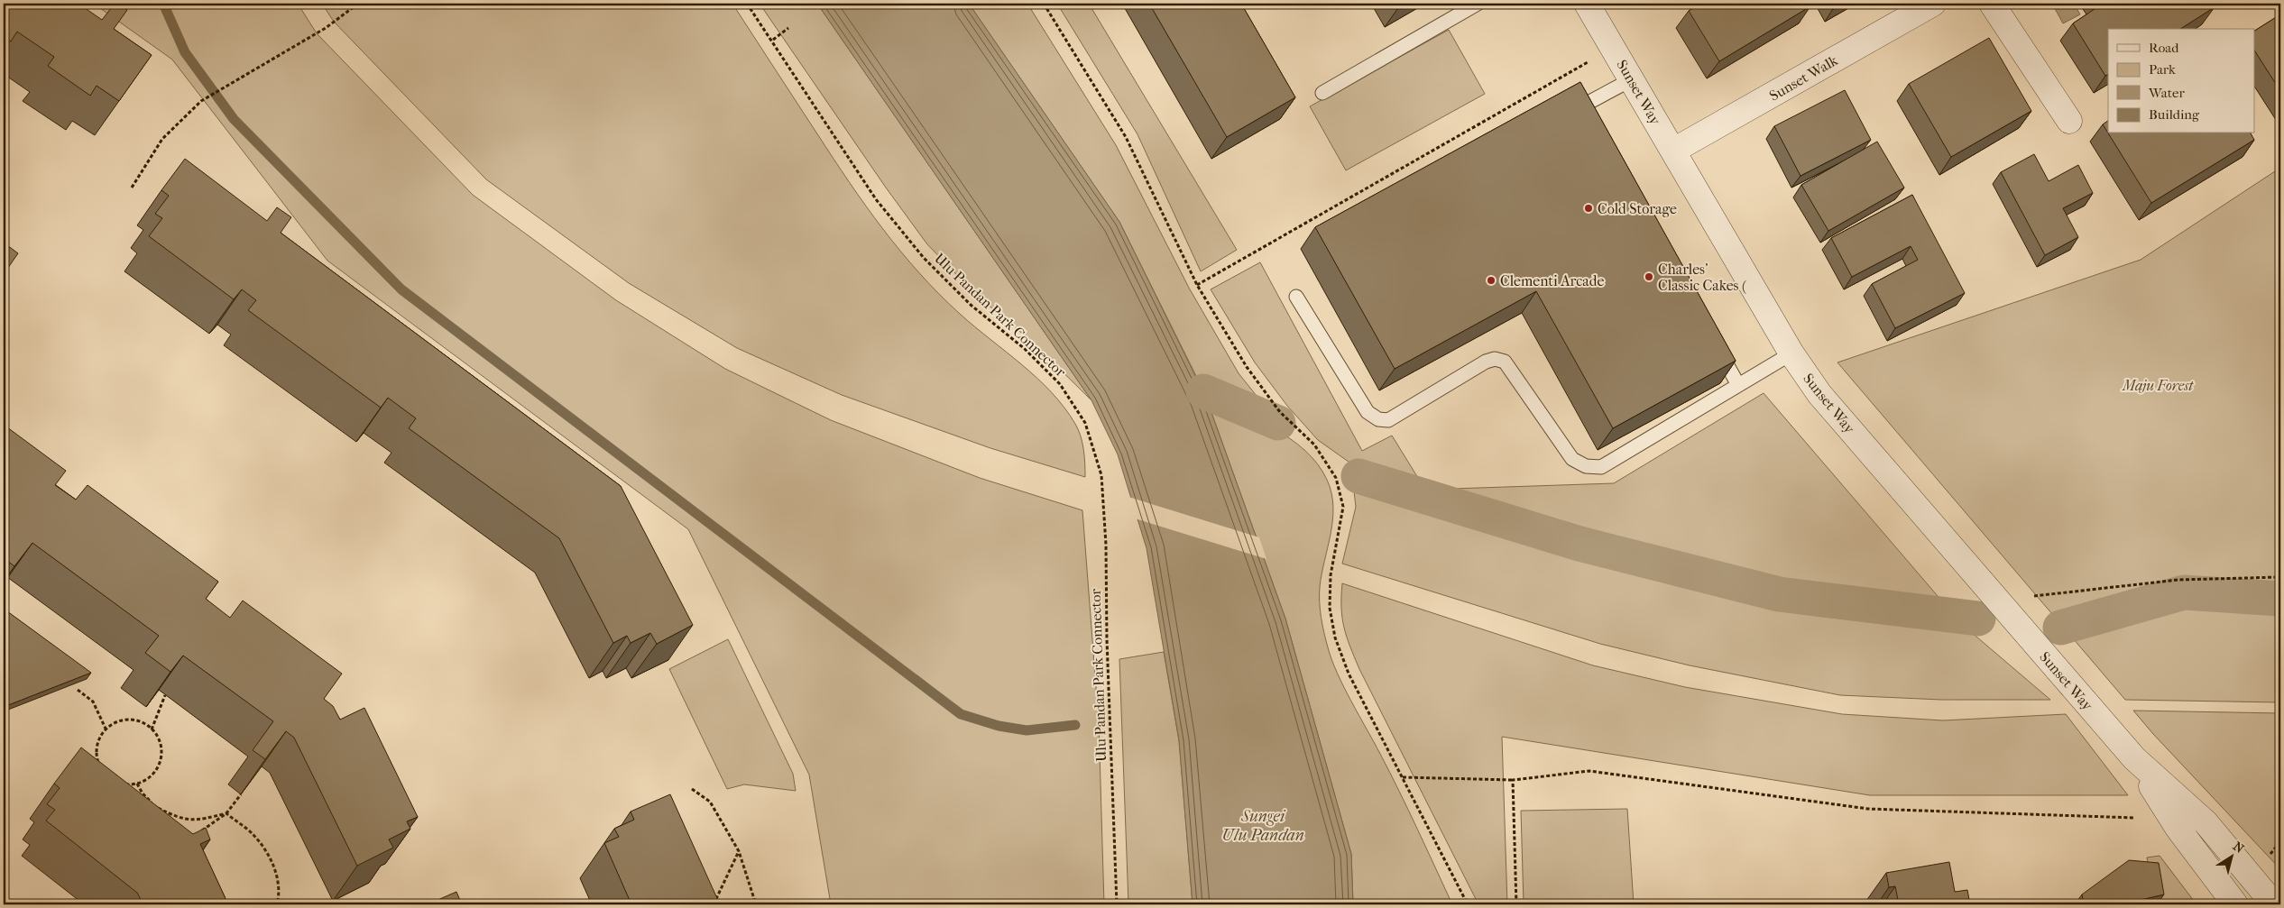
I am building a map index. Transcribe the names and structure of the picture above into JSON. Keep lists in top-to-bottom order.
{
  "streets": {
    "street": ["Sunset Walk", "Sunset Way"],
    "path": ["Ulu Pandan Park Connector"]
  },
  "crossings": [
    ["Sunset Walk", "Sunset Way"]
  ],
  "water": ["Sungei Ulu Pandan"],
  "parks": ["Maju Forest"],
  "places": ["Cold Storage", "Charles' Classic Cakes (", "Clementi Arcade"],
  "legend": [
    "Road",
    "Park",
    "Water",
    "Building"
  ],
  "north": "top right"
}
